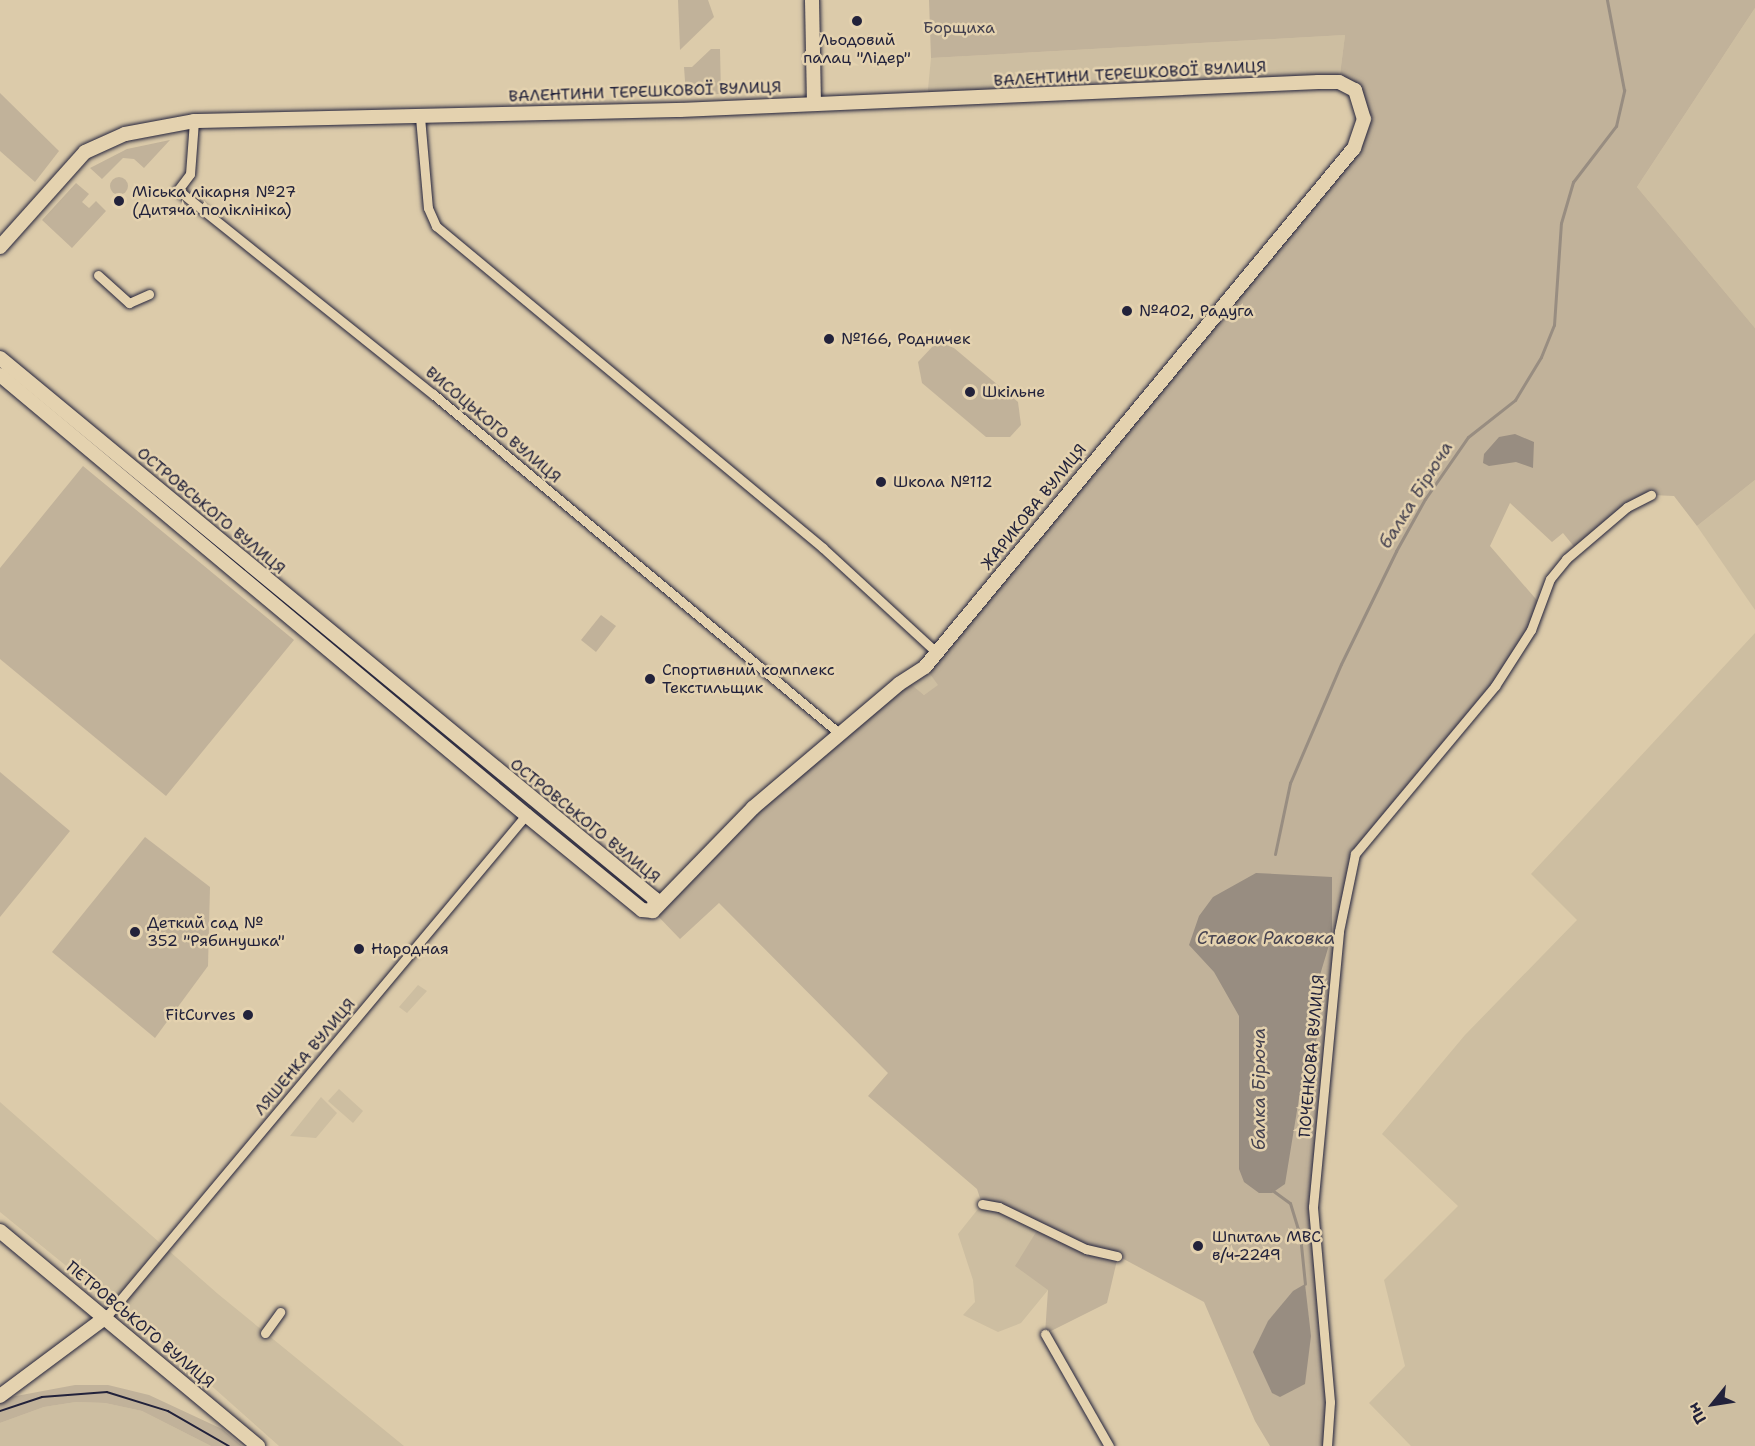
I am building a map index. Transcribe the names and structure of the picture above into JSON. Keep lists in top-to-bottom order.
{
  "streets": {
    "street": [
      "ВАЛЕНТИНИ ТЕРЕШКОВОЇ ВУЛИЦЯ",
      "ВИСОЦЬКОГО ВУЛИЦЯ",
      "ЖАРИКОВА ВУЛИЦЯ",
      "ОСТРОВСЬКОГО ВУЛИЦЯ",
      "ПОЧЕНКОВА ВУЛИЦЯ",
      "ЛЯШЕНКА ВУЛИЦЯ",
      "ПЕТРОВСЬКОГО ВУЛИЦЯ"
    ]
  },
  "crossings": [
    ["ВАЛЕНТИНИ ТЕРЕШКОВОЇ ВУЛИЦЯ", "ВИСОЦЬКОГО ВУЛИЦЯ"],
    ["ВАЛЕНТИНИ ТЕРЕШКОВОЇ ВУЛИЦЯ", "ЖАРИКОВА ВУЛИЦЯ"],
    ["ВИСОЦЬКОГО ВУЛИЦЯ", "ЖАРИКОВА ВУЛИЦЯ"],
    ["ЖАРИКОВА ВУЛИЦЯ", "ОСТРОВСЬКОГО ВУЛИЦЯ"],
    ["ОСТРОВСЬКОГО ВУЛИЦЯ", "ЛЯШЕНКА ВУЛИЦЯ"],
    ["ЛЯШЕНКА ВУЛИЦЯ", "ПЕТРОВСЬКОГО ВУЛИЦЯ"]
  ],
  "water": ["балка Бірюча", "Ставок Раковка"],
  "parks": ["Борщиха"],
  "places": [
    "Льодовий палац \"Лідер\"",
    "Міська лікарня №27 (Дитяча поліклініка)",
    "№402, Радуга",
    "№166, Родничек",
    "Шкільне",
    "Школа №112",
    "Спортивний комплекс Текстильщик",
    "Деткий сад № 352 \"Рябинушка\"",
    "Народная",
    "FitCurves",
    "Шпиталь МВС в/ч-2249"
  ],
  "north": "bottom left"
}
